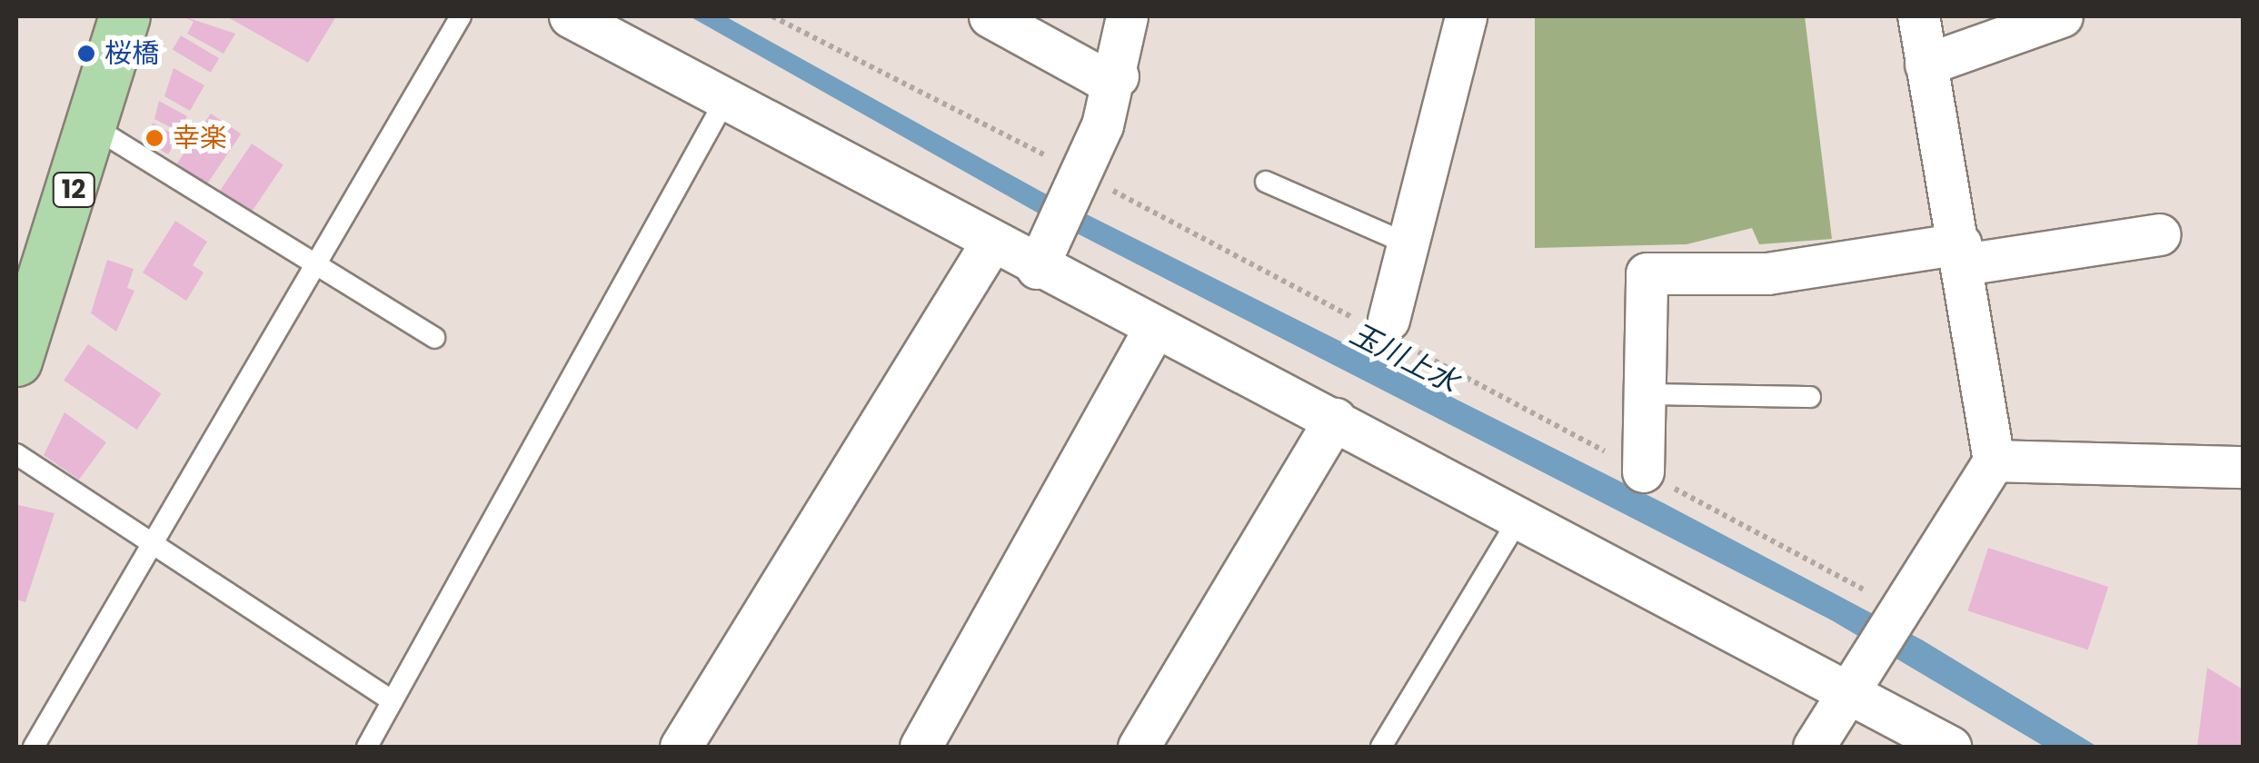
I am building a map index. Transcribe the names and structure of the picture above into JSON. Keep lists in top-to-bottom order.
{
  "streets": {
    "main road": ["12"]
  },
  "water": ["玉川上水"],
  "places": ["桜橋", "幸楽"]
}
